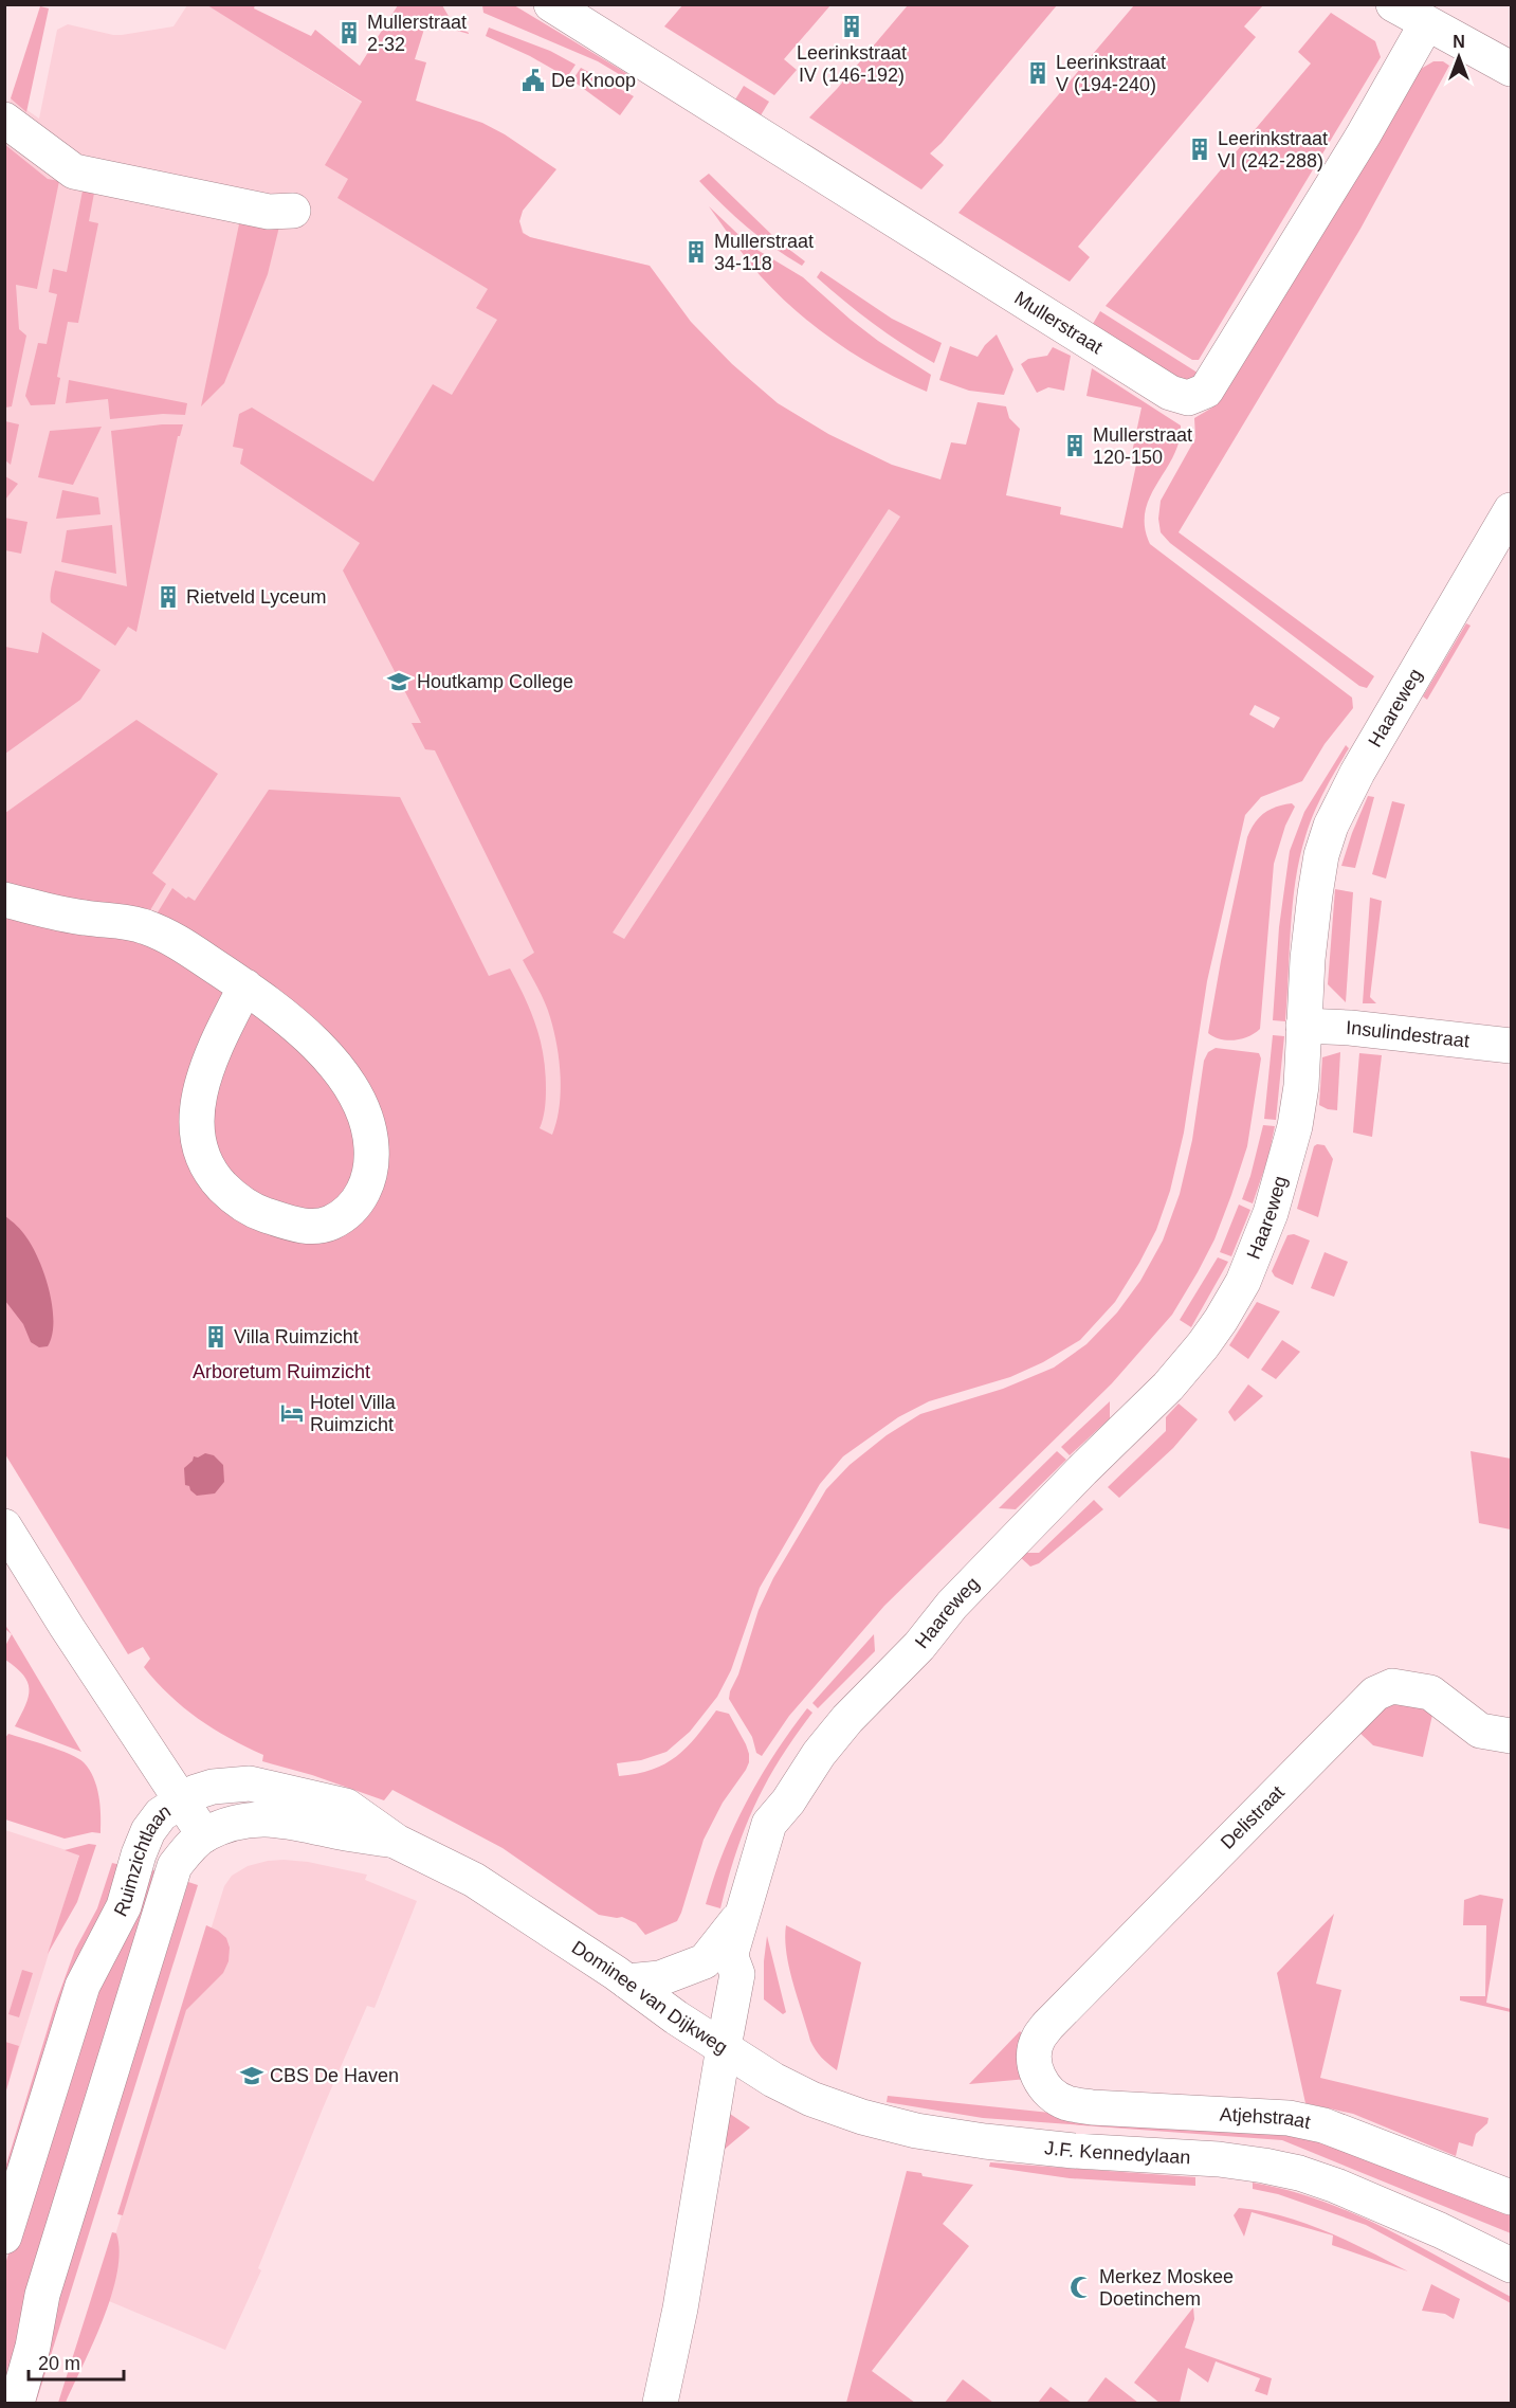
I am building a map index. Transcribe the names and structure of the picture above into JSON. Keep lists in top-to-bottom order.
{
  "streets": {
    "main road": [
      "Mullerstraat",
      "Haareweg",
      "Insulindestraat",
      "Delistraat",
      "Ruimzichtlaan",
      "Dominee van Dijkweg",
      "Atjehstraat",
      "J.F. Kennedylaan"
    ]
  },
  "crossings": [
    ["Haareweg", "Insulindestraat"],
    ["Haareweg", "Dominee van Dijkweg"],
    ["Haareweg", "J.F. Kennedylaan"],
    ["Delistraat", "Atjehstraat"],
    ["Ruimzichtlaan", "Dominee van Dijkweg"],
    ["Dominee van Dijkweg", "J.F. Kennedylaan"]
  ],
  "parks": ["Arboretum Ruimzicht"],
  "places": {
    "building": [
      "Leerinkstraat IV (146-192)",
      "Mullerstraat 2-32",
      "Leerinkstraat V (194-240)",
      "Leerinkstraat VI (242-288)",
      "Mullerstraat 34-118",
      "Mullerstraat 120-150",
      "Rietveld Lyceum",
      "Villa Ruimzicht"
    ],
    "public building": ["De Knoop"],
    "school or university": ["Houtkamp College", "CBS De Haven"],
    "hotel": ["Hotel Villa Ruimzicht"],
    "mosque": ["Merkez Moskee Doetinchem"]
  },
  "scale_bar": "20 m",
  "north": "top"
}
